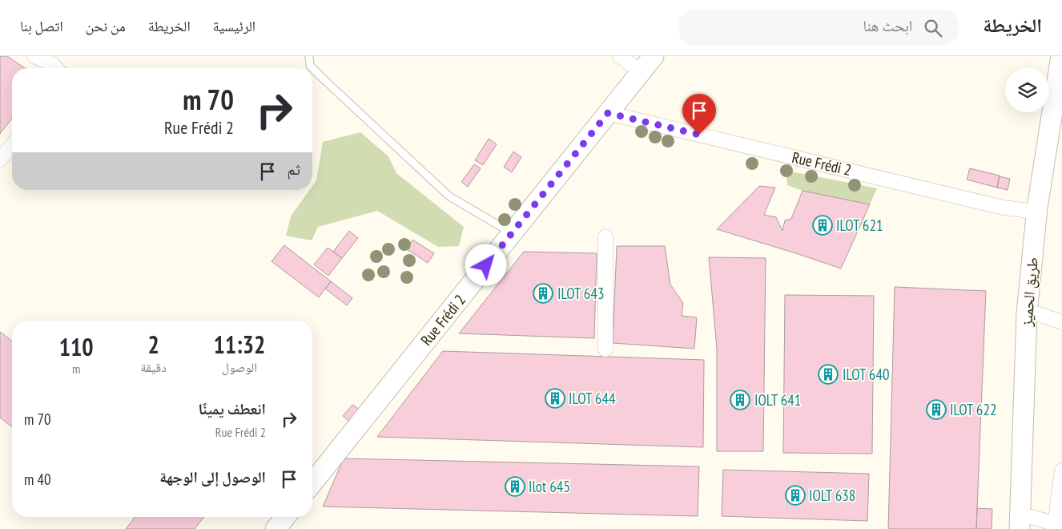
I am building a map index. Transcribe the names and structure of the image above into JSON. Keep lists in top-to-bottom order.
{
  "streets": {
    "main road": ["Rue Frédi 2", "طريق الحميز"]
  },
  "crossings": [
    ["Rue Frédi 2", "طريق الحميز"]
  ],
  "places": {
    "building": [
      "ILOT 621",
      "ILOT 643",
      "ILOT 640",
      "ILOT 644",
      "IOLT 641",
      "ILOT 622",
      "Ilot 645",
      "IOLT 638"
    ]
  },
  "page": {
    "header": "الخريطة",
    "search": "ابحث هنا",
    "nav": [
      "الرئيسية",
      "الخريطة",
      "من نحن",
      "اتصل بنا"
    ],
    "turn": ["70 m", "Rue Frédi 2"],
    "then": "ثم",
    "eta": [
      "11:32",
      "الوصول",
      "2",
      "دقيقة",
      "110",
      "m"
    ],
    "list": [
      {
        "name": "انعطف يمينًا",
        "note": "Rue Frédi 2",
        "value": "70 m"
      },
      {
        "name": "الوصول إلى الوجهة",
        "value": "40 m"
      }
    ]
  }
}
